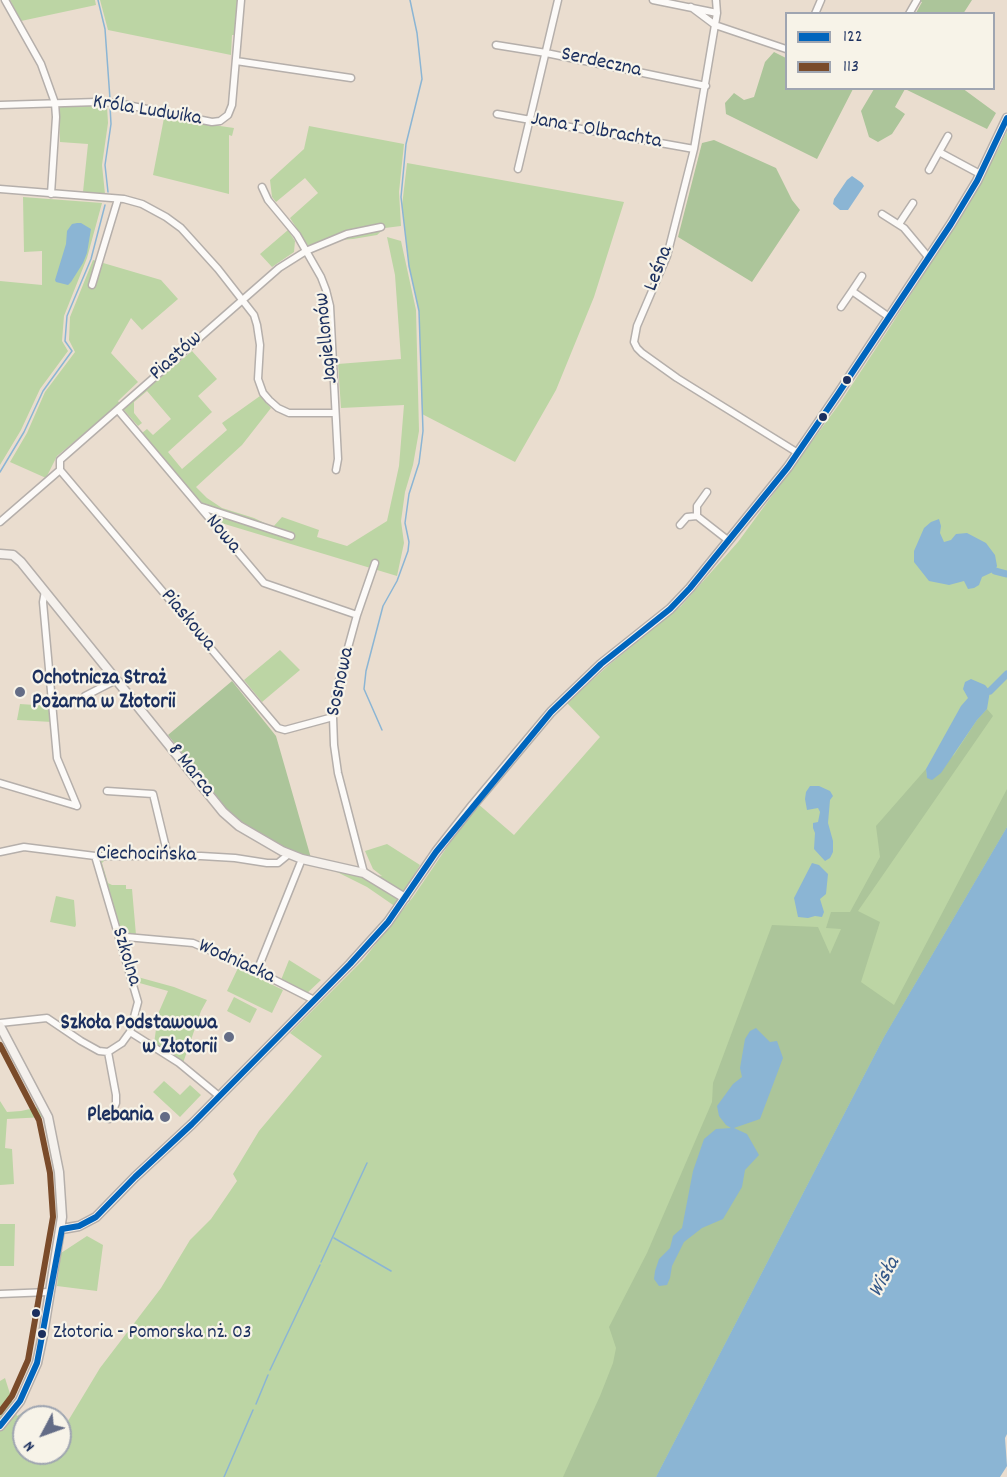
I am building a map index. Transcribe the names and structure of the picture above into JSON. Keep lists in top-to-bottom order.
{
  "streets": {
    "main road": ["8 Marca"],
    "street": [
      "Serdeczna",
      "Króla Ludwika",
      "Jana I Olbrachta",
      "Leśna",
      "Jagiellonów",
      "Piastów",
      "Nowa",
      "Piaskowa",
      "Sosnowa",
      "Ciechocińska",
      "Szkolna",
      "Wodniacka"
    ]
  },
  "crossings": [
    ["Serdeczna", "Leśna"],
    ["Jana I Olbrachta", "Leśna"],
    ["Jagiellonów", "Piastów"],
    ["Piastów", "Nowa"],
    ["Piastów", "Piaskowa"],
    ["Nowa", "Sosnowa"],
    ["Piaskowa", "Sosnowa"],
    ["Sosnowa", "8 Marca"],
    ["8 Marca", "Ciechocińska"],
    ["Ciechocińska", "Szkolna"],
    ["Szkolna", "Wodniacka"]
  ],
  "water": ["Wisła"],
  "places": [
    "Ochotnicza Straż Pożarna w Złotorii",
    "Szkoła Podstawowa w Złotorii",
    "Plebania",
    "Złotoria - Pomorska nż. 03"
  ],
  "lines": ["transit line 122", "transit line 113"],
  "legend": ["122", "113"],
  "north": "bottom left"
}
